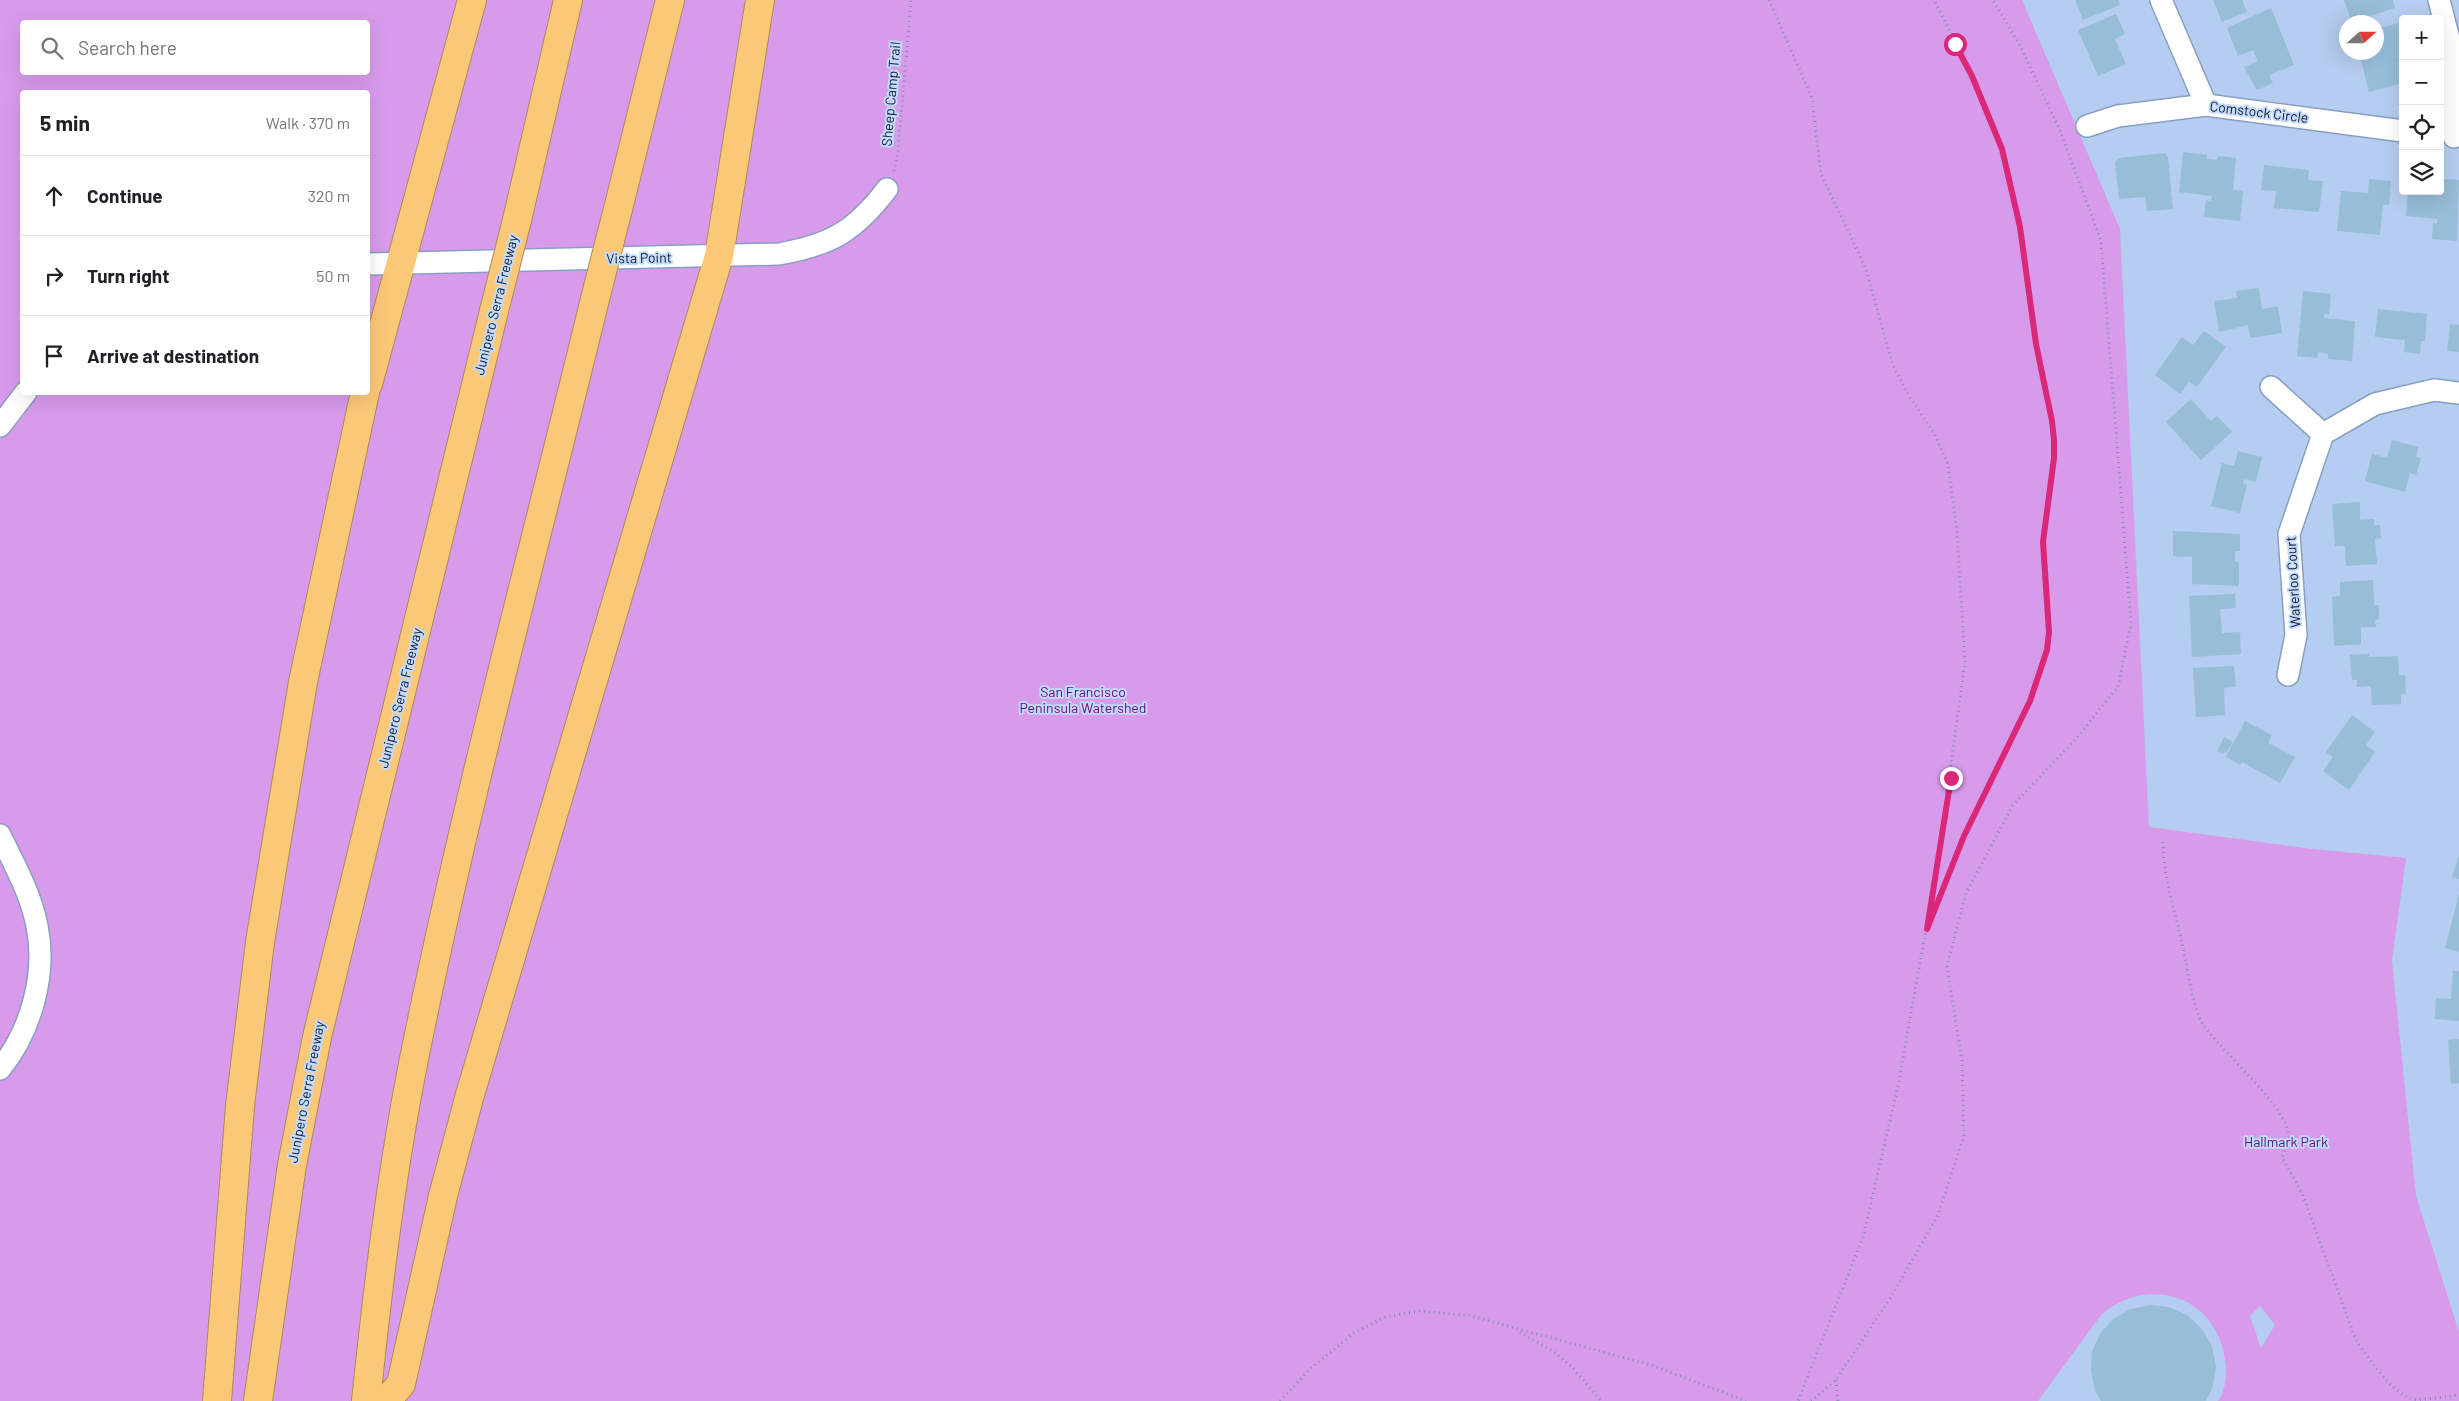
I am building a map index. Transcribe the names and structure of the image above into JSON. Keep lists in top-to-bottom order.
{
  "streets": {
    "highway": ["Junipero Serra Freeway"],
    "street": ["Comstock Circle", "Vista Point", "Waterloo Court"],
    "path": ["Sheep Camp Trail"]
  },
  "crossings": [
    ["Sheep Camp Trail", "Vista Point"]
  ],
  "parks": ["San Francisco Peninsula Watershed", "Hallmark Park"],
  "north": "right",
  "page": {
    "map_buttons": ["+", "−"],
    "search": "Search here",
    "heading": ["5 min", "Walk · 370 m"],
    "list": [
      ["Continue", "320 m"],
      ["Turn right", "50 m"],
      "Arrive at destination"
    ]
  }
}
